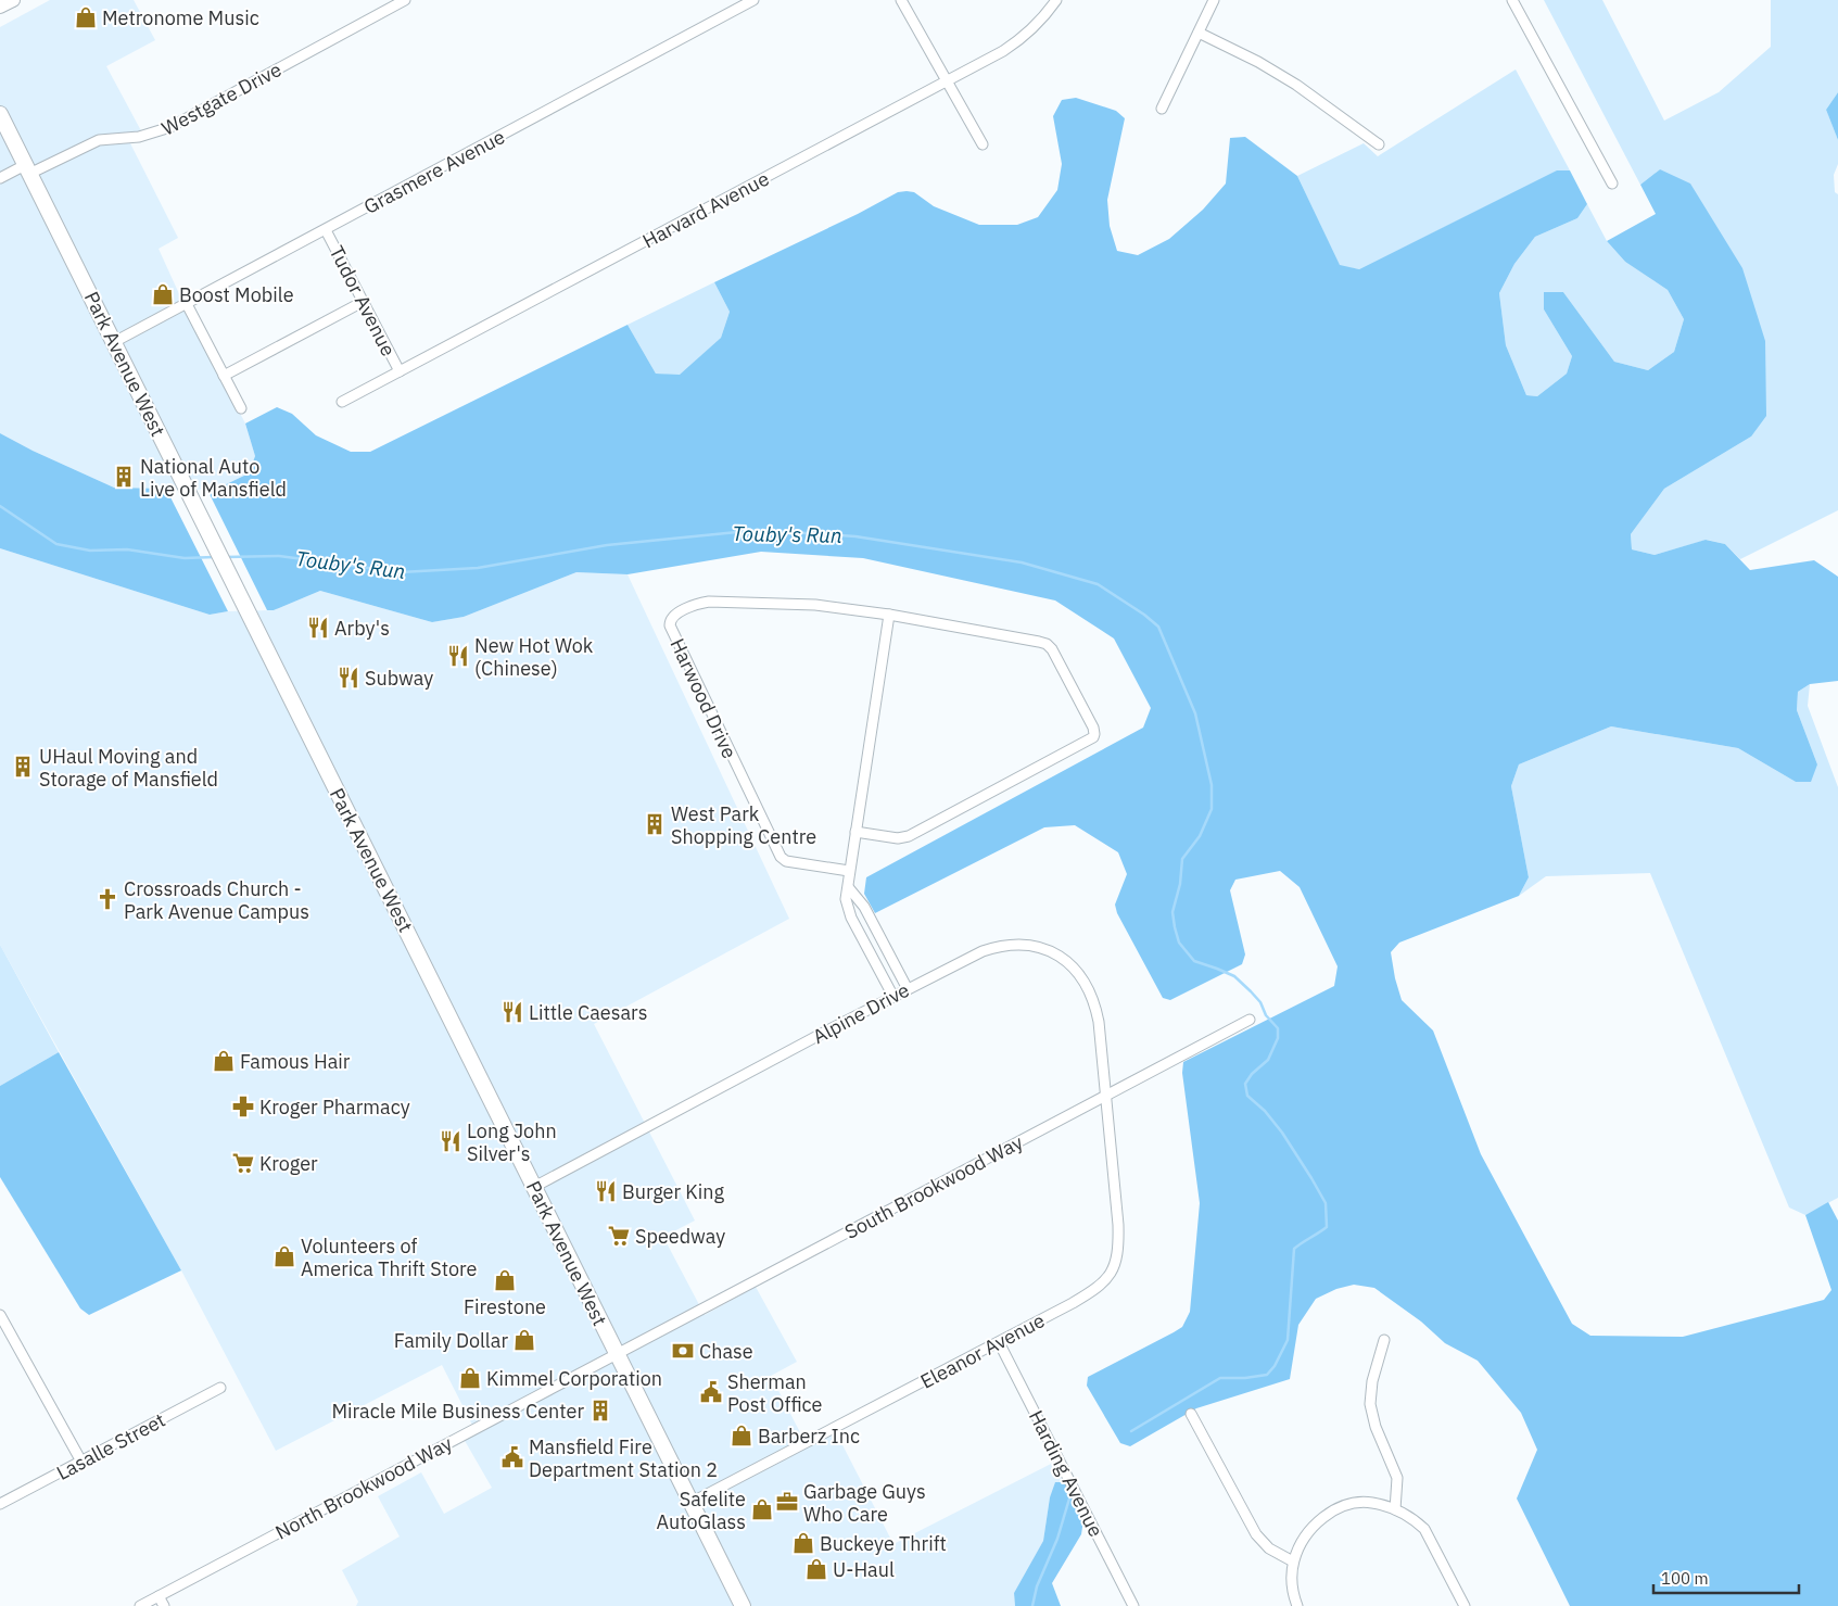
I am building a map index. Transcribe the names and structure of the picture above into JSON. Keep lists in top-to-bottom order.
{
  "streets": {
    "main road": ["Park Avenue West"],
    "street": [
      "Westgate Drive",
      "Grasmere Avenue",
      "Harvard Avenue",
      "Tudor Avenue",
      "Harwood Drive",
      "Alpine Drive",
      "South Brookwood Way",
      "Eleanor Avenue",
      "Lasalle Street",
      "Harding Avenue",
      "North Brookwood Way"
    ]
  },
  "crossings": [
    ["Westgate Drive", "Park Avenue West"],
    ["Grasmere Avenue", "Tudor Avenue"],
    ["Grasmere Avenue", "Park Avenue West"],
    ["Harvard Avenue", "Tudor Avenue"],
    ["Park Avenue West", "Alpine Drive"],
    ["Park Avenue West", "South Brookwood Way"],
    ["Park Avenue West", "Eleanor Avenue"],
    ["Park Avenue West", "North Brookwood Way"],
    ["Alpine Drive", "South Brookwood Way"],
    ["Alpine Drive", "Eleanor Avenue"],
    ["South Brookwood Way", "Eleanor Avenue"],
    ["South Brookwood Way", "North Brookwood Way"],
    ["Eleanor Avenue", "Harding Avenue"]
  ],
  "water": ["Touby's Run"],
  "places": {
    "shop": [
      "Metronome Music",
      "Boost Mobile",
      "Famous Hair",
      "Volunteers of America Thrift Store",
      "Firestone",
      "Family Dollar",
      "Kimmel Corporation",
      "Barberz Inc",
      "Safelite AutoGlass",
      "Buckeye Thrift",
      "U-Haul"
    ],
    "building": [
      "National Auto Live of Mansfield",
      "UHaul Moving and Storage of Mansfield",
      "West Park Shopping Centre",
      "Miracle Mile Business Center"
    ],
    "restaurant": [
      "Arby's",
      "New Hot Wok (Chinese)",
      "Subway",
      "Little Caesars",
      "Long John Silver's",
      "Burger King"
    ],
    "church": ["Crossroads Church - Park Avenue Campus"],
    "pharmacy": ["Kroger Pharmacy"],
    "supermarket": ["Kroger", "Speedway"],
    "bank": ["Chase"],
    "public building": ["Sherman Post Office", "Mansfield Fire Department Station 2"],
    "office": ["Garbage Guys Who Care"]
  },
  "scale_bar": "100 m"
}
